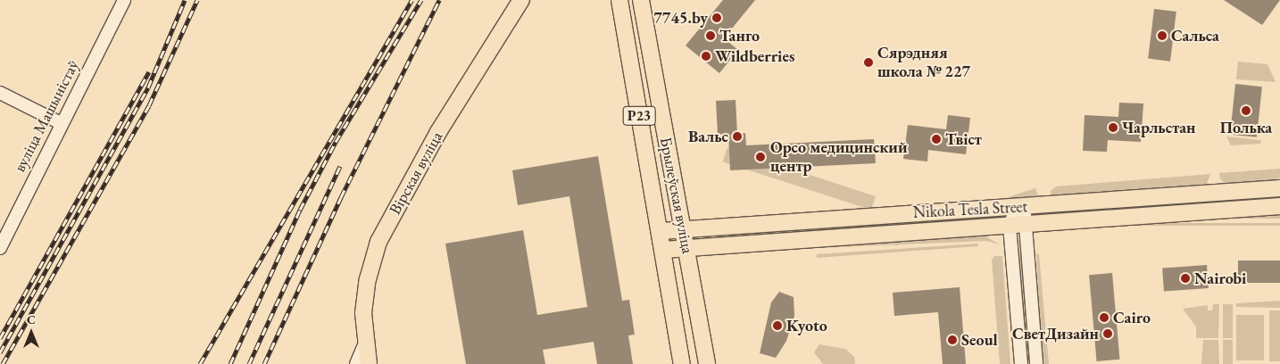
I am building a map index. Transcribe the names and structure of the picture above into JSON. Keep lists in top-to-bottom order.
{
  "streets": {
    "main road": [
      "Р23",
      "Вірская вуліца",
      "Брылеўская вуліца",
      "Nikola Tesla Street"
    ],
    "street": ["вуліца Машыністаў"]
  },
  "crossings": [
    ["Брылеўская вуліца", "Nikola Tesla Street"]
  ],
  "places": [
    "7745.by",
    "Танго",
    "Сальса",
    "Wildberries",
    "Сярэдняя школа № 227",
    "Полька",
    "Чарльстан",
    "Вальс",
    "Твіст",
    "Орсо медицинский центр",
    "Nairobi",
    "Cairo",
    "Kyoto",
    "СветДизайн",
    "Seoul"
  ],
  "north": "top"
}
